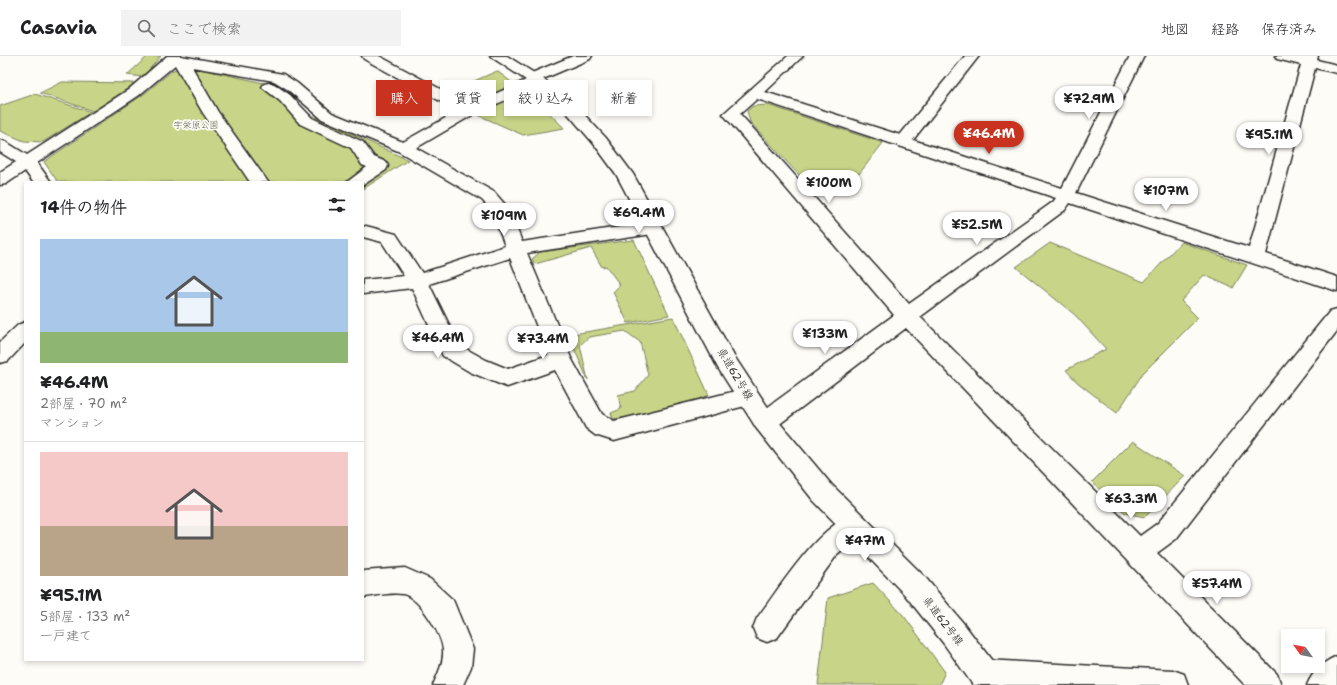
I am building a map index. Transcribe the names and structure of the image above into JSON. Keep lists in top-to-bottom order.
{
  "streets": {
    "street": ["県道62号線"]
  },
  "parks": ["宇栄原公園"],
  "north": "top left",
  "page": {
    "header": "Casavia",
    "search": "ここで検索",
    "nav": ["地図", "経路", "保存済み"],
    "chip": [
      "購入",
      "賃貸",
      "絞り込み",
      "新着"
    ],
    "price": [
      "¥72.9M",
      "¥46.4M",
      "¥95.1M",
      "¥100M",
      "¥107M",
      "¥69.4M",
      "¥109M",
      "¥52.5M",
      "¥133M",
      "¥46.4M",
      "¥73.4M",
      "¥63.3M",
      "¥47M",
      "¥57.4M"
    ],
    "heading": "14件の物件",
    "list": [
      {
        "name": "¥46.4M",
        "note": "2部屋 · 70 m² · マンション"
      },
      {
        "name": "¥95.1M",
        "note": "5部屋 · 133 m² · 一戸建て"
      }
    ]
  }
}
